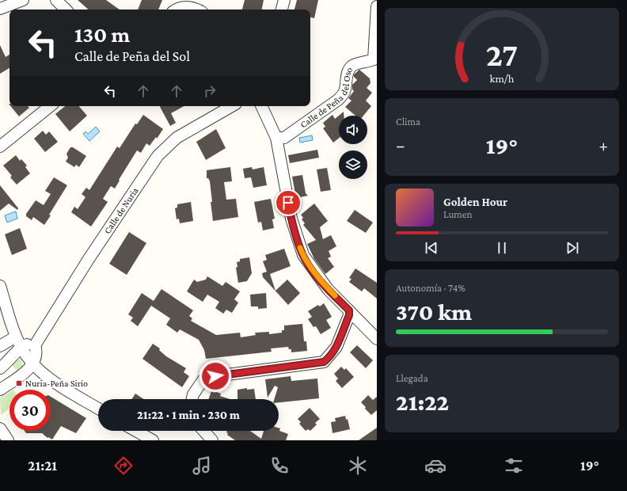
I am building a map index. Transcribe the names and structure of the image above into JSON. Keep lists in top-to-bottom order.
{
  "streets": {
    "street": ["Calle de Peña del Oso", "Calle de Nuria"]
  },
  "places": {
    "transit": ["Nuria-Peña Sirio"]
  },
  "page": {
    "turn": ["130 m", "Calle de Peña del Sol"],
    "tile": [
      "Clima",
      ["Autonomía · 74%", "370 km"],
      ["Llegada", "21:22"]
    ],
    "heat": ["−", "19°", "+"],
    "song": ["Golden Hour", "Lumen"],
    "limit": "30",
    "trip": "21:22 · 1 min · 230 m",
    "tabs": ["21:21", "19°"],
    "gauge": ["27", "km/h"]
  }
}
